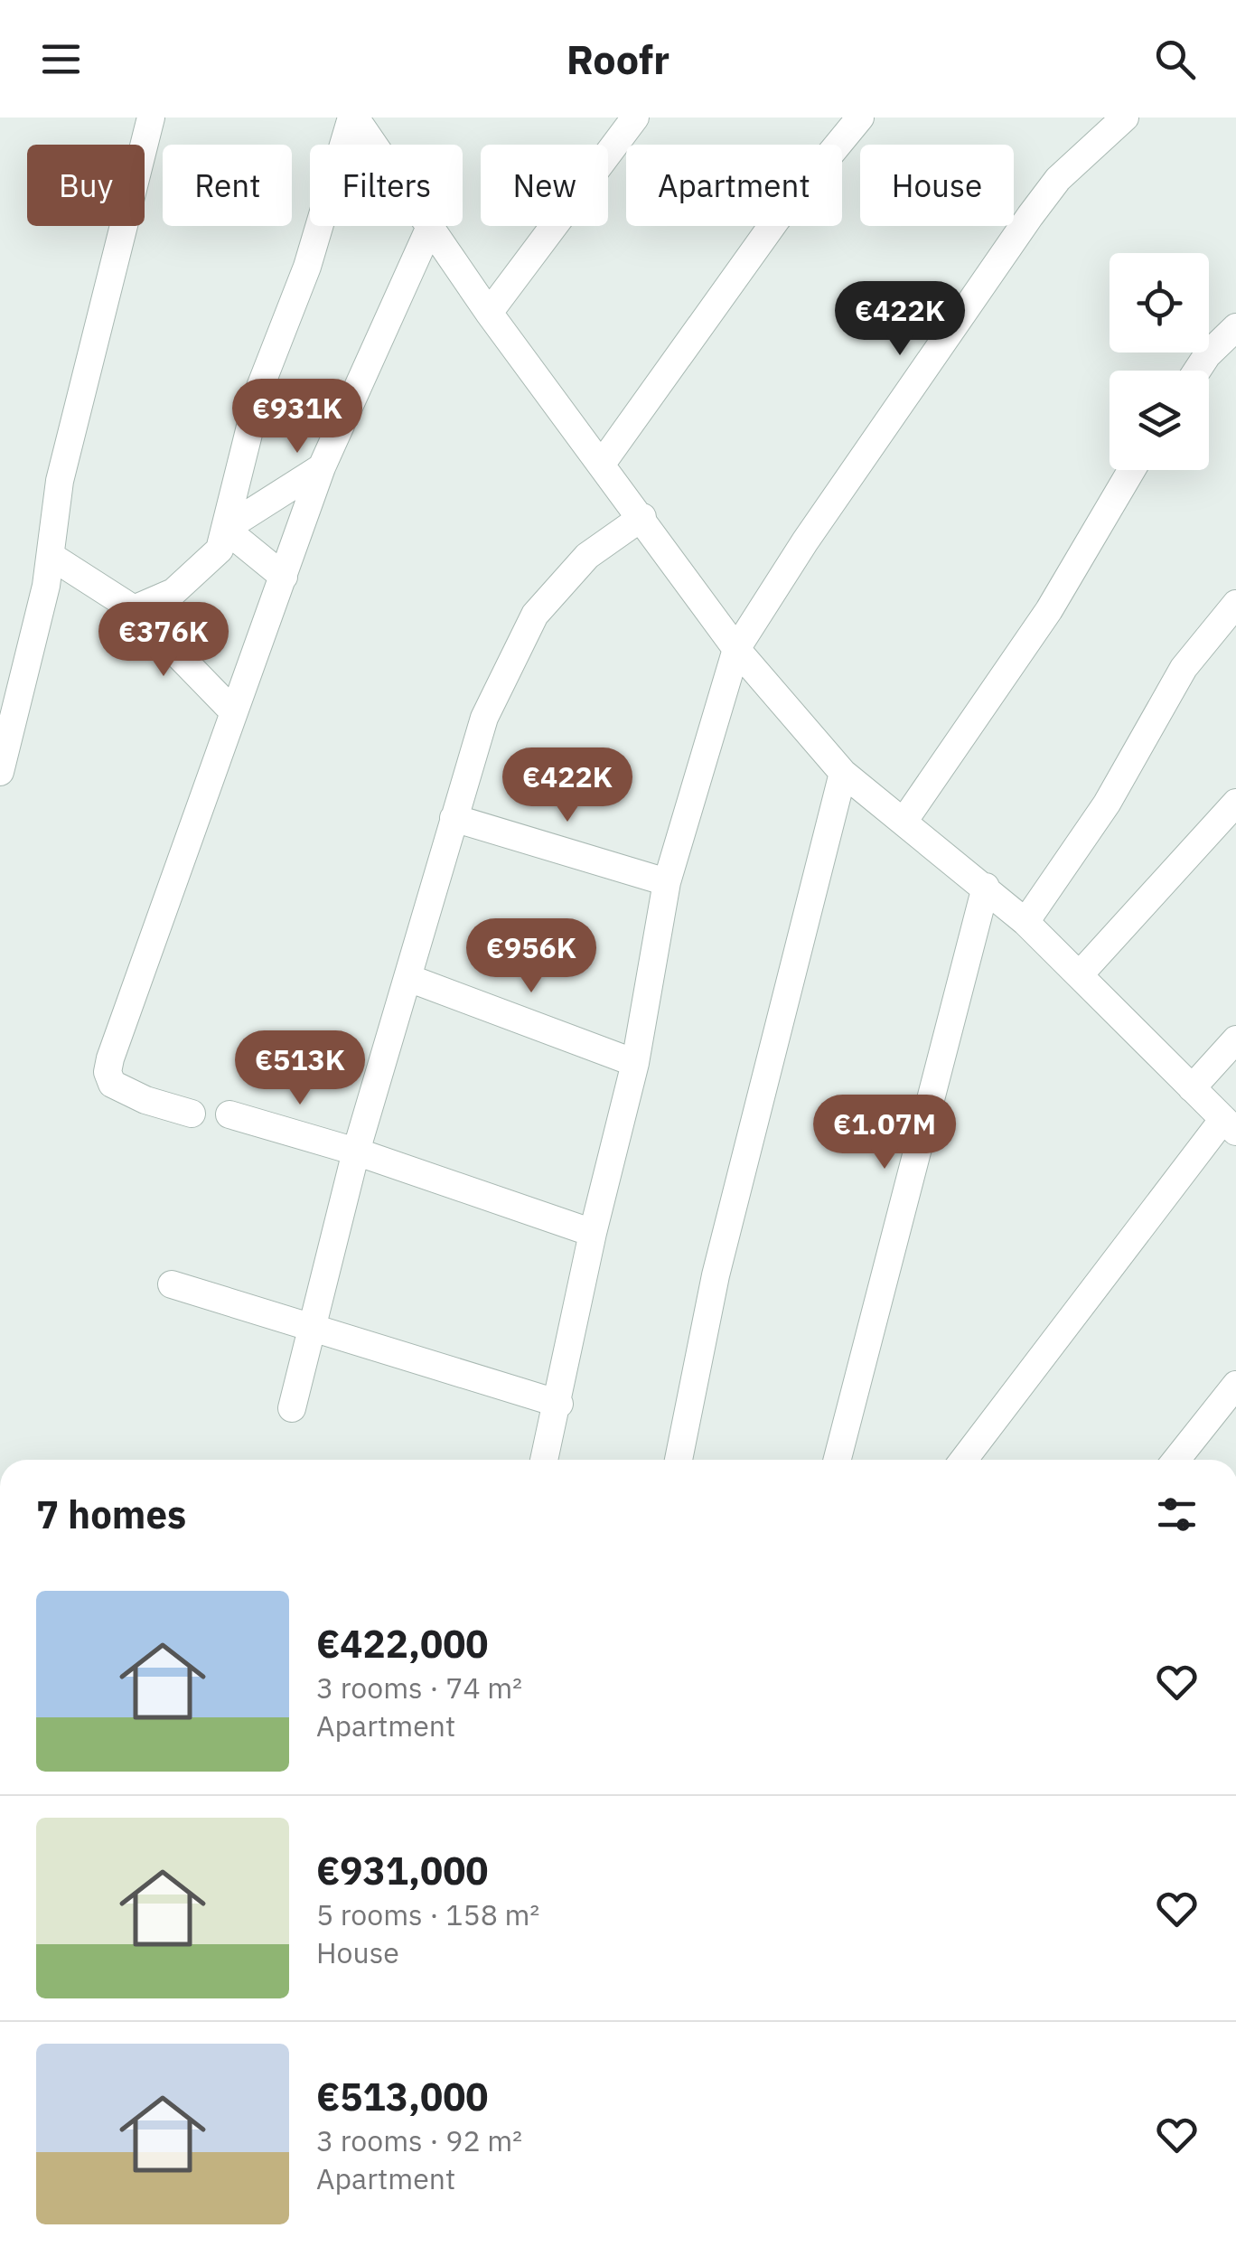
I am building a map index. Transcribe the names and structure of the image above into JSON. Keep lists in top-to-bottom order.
{
  "page": {
    "header": "Roofr",
    "chip": [
      "Buy",
      "Rent",
      "Filters",
      "New",
      "Apartment",
      "House"
    ],
    "price": [
      "€422K",
      "€931K",
      "€376K",
      "€422K",
      "€956K",
      "€513K",
      "€1.07M"
    ],
    "heading": "7 homes",
    "list": [
      {
        "name": "€422,000",
        "note": "3 rooms · 74 m² · Apartment"
      },
      {
        "name": "€931,000",
        "note": "5 rooms · 158 m² · House"
      },
      {
        "name": "€513,000",
        "note": "3 rooms · 92 m² · Apartment"
      }
    ]
  }
}
